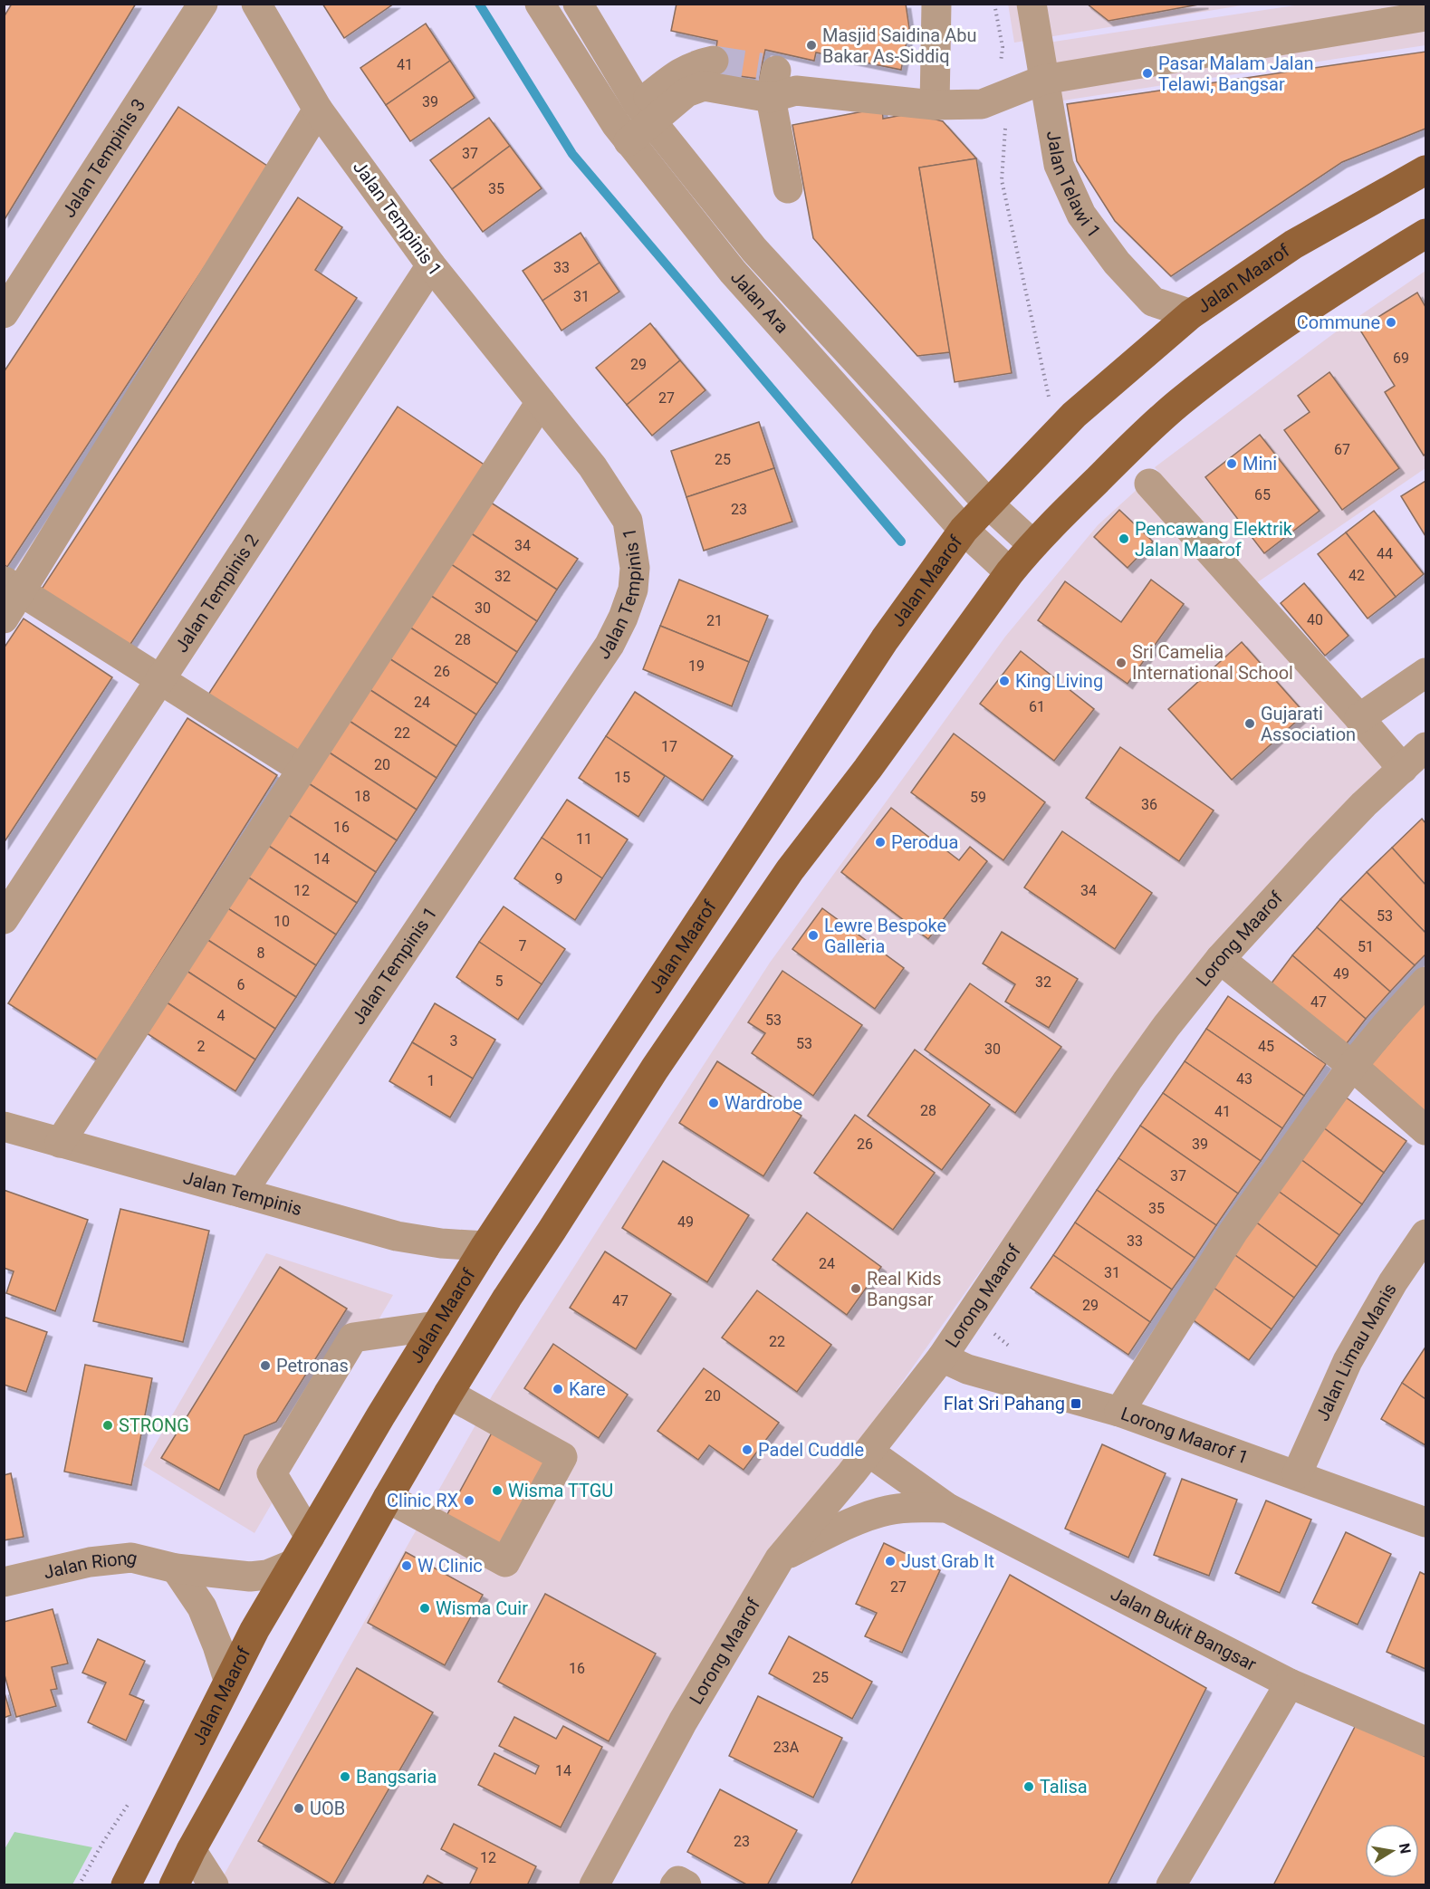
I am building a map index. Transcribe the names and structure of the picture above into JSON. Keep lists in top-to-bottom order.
{
  "streets": {
    "main road": ["Jalan Maarof"],
    "street": [
      "Jalan Tempinis 3",
      "Jalan Telawi 1",
      "Jalan Tempinis 1",
      "Jalan Ara",
      "Jalan Tempinis 2",
      "Lorong Maarof",
      "Jalan Tempinis",
      "Jalan Limau Manis",
      "Lorong Maarof 1",
      "Jalan Riong",
      "Jalan Bukit Bangsar"
    ]
  },
  "crossings": [
    ["Jalan Telawi 1", "Jalan Maarof"],
    ["Jalan Tempinis 1", "Jalan Tempinis 2"],
    ["Jalan Tempinis 1", "Jalan Tempinis"],
    ["Jalan Maarof", "Jalan Ara"],
    ["Jalan Maarof", "Jalan Tempinis"],
    ["Jalan Maarof", "Jalan Riong"],
    ["Lorong Maarof", "Lorong Maarof 1"],
    ["Lorong Maarof", "Jalan Bukit Bangsar"],
    ["Jalan Limau Manis", "Lorong Maarof 1"]
  ],
  "places": {
    "other": [
      "Masjid Saidina Abu Bakar As-Siddiq",
      "Pasar Malam Jalan Telawi, Bangsar",
      "Commune",
      "Mini",
      "Pencawang Elektrik Jalan Maarof",
      "Sri Camelia International School",
      "King Living",
      "Gujarati Association",
      "Perodua",
      "Lewre Bespoke Galleria",
      "Wardrobe",
      "Real Kids Bangsar",
      "Petronas",
      "Kare",
      "STRONG",
      "Padel Cuddle",
      "Wisma TTGU",
      "Clinic RX",
      "Just Grab It",
      "W Clinic",
      "Wisma Cuir",
      "Bangsaria",
      "Talisa",
      "UOB"
    ],
    "transit": ["Flat Sri Pahang"]
  },
  "house_numbers": [
    "41",
    "39",
    "37",
    "35",
    "33",
    "31",
    "69",
    "29",
    "27",
    "67",
    "25",
    "65",
    "23",
    "34",
    "44",
    "42",
    "32",
    "30",
    "40",
    "21",
    "28",
    "19",
    "26",
    "24",
    "61",
    "22",
    "17",
    "20",
    "15",
    "18",
    "59",
    "36",
    "16",
    "11",
    "14",
    "9",
    "12",
    "34",
    "53",
    "10",
    "7",
    "51",
    "8",
    "49",
    "5",
    "32",
    "6",
    "47",
    "4",
    "53",
    "3",
    "53",
    "2",
    "45",
    "30",
    "43",
    "1",
    "28",
    "41",
    "26",
    "39",
    "37",
    "35",
    "49",
    "33",
    "24",
    "31",
    "47",
    "29",
    "22",
    "20",
    "27",
    "16",
    "25",
    "23A",
    "14",
    "23",
    "12"
  ],
  "north": "right"
}
